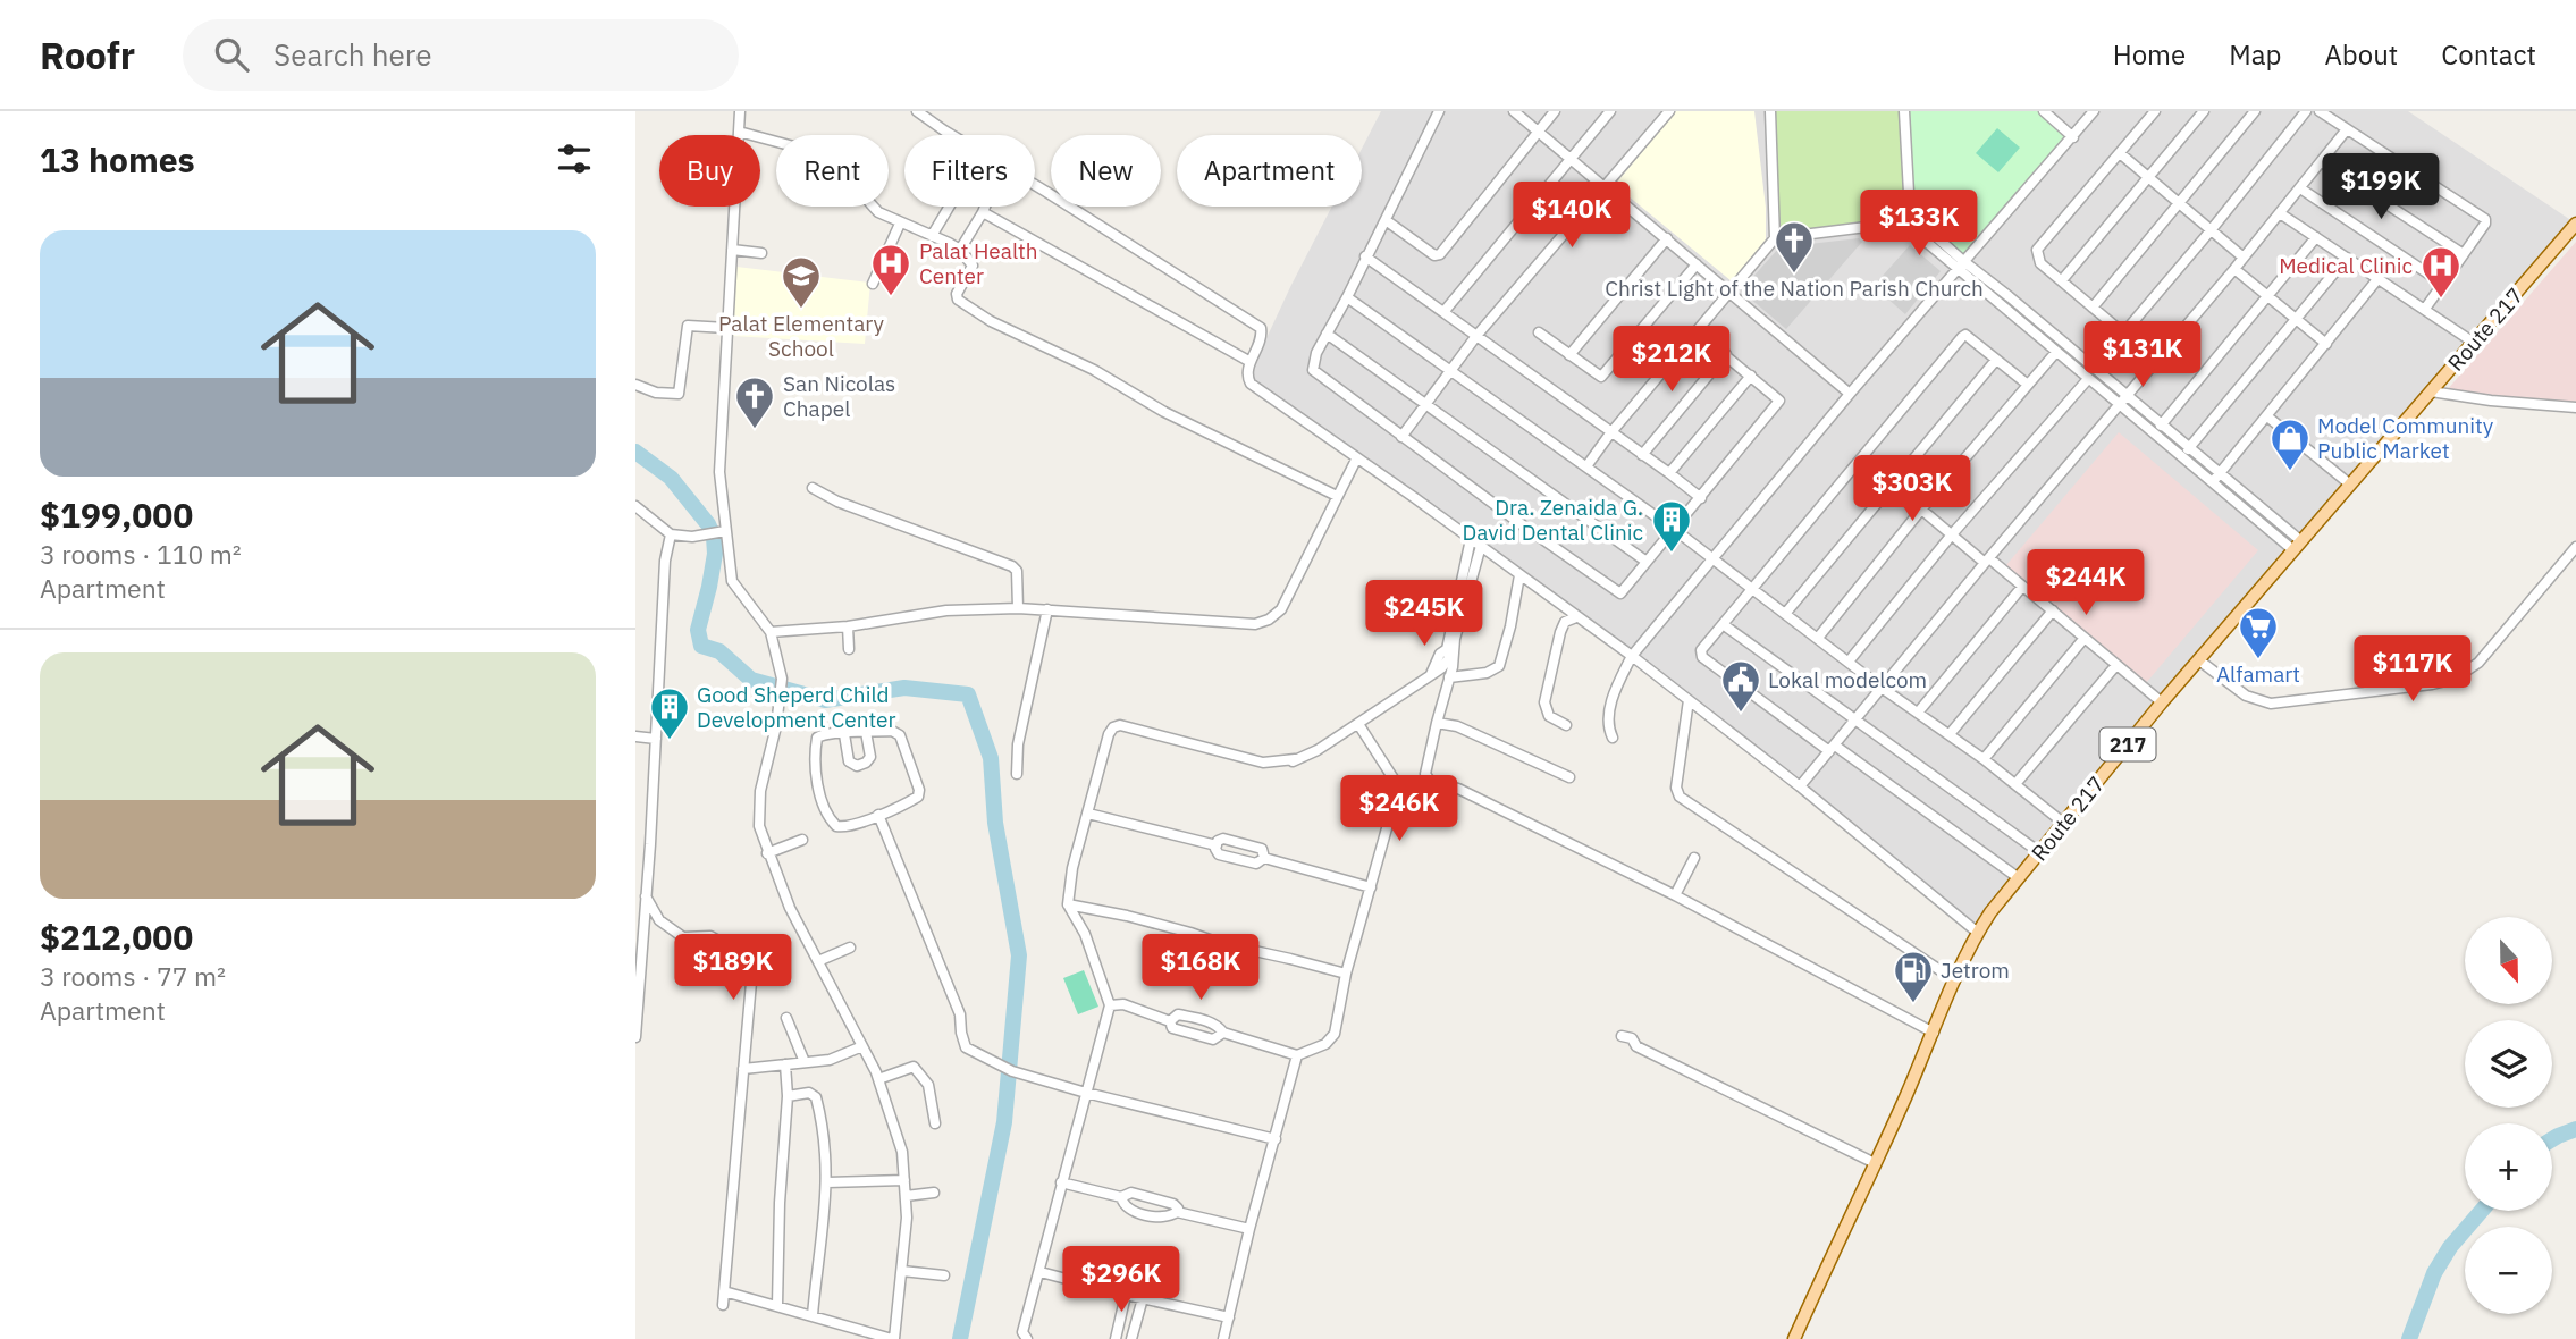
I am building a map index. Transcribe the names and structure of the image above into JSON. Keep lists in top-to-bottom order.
{
  "streets": {
    "main road": ["Route 217", "217"]
  },
  "places": {
    "church": ["Christ Light of the Nation Parish Church", "San Nicolas Chapel"],
    "hospital": ["Palat Health Center", "Medical Clinic"],
    "school or university": ["Palat Elementary School"],
    "shop": ["Model Community Public Market"],
    "building": ["Dra. Zenaida G. David Dental Clinic", "Good Sheperd Child Development Center"],
    "supermarket": ["Alfamart"],
    "public building": ["Lokal modelcom"],
    "fuel station": ["Jetrom"]
  },
  "north": "bottom",
  "page": {
    "header": "Roofr",
    "search": "Search here",
    "nav": [
      "Home",
      "Map",
      "About",
      "Contact"
    ],
    "heading": "13 homes",
    "chip": [
      "Buy",
      "Rent",
      "Filters",
      "New",
      "Apartment"
    ],
    "price": [
      "$199K",
      "$140K",
      "$133K",
      "$131K",
      "$212K",
      "$303K",
      "$244K",
      "$245K",
      "$117K",
      "$246K",
      "$189K",
      "$168K",
      "$296K"
    ],
    "list": [
      {
        "name": "$199,000",
        "note": "3 rooms · 110 m² · Apartment"
      },
      {
        "name": "$212,000",
        "note": "3 rooms · 77 m² · Apartment"
      }
    ],
    "map_buttons": ["+", "−"]
  }
}
